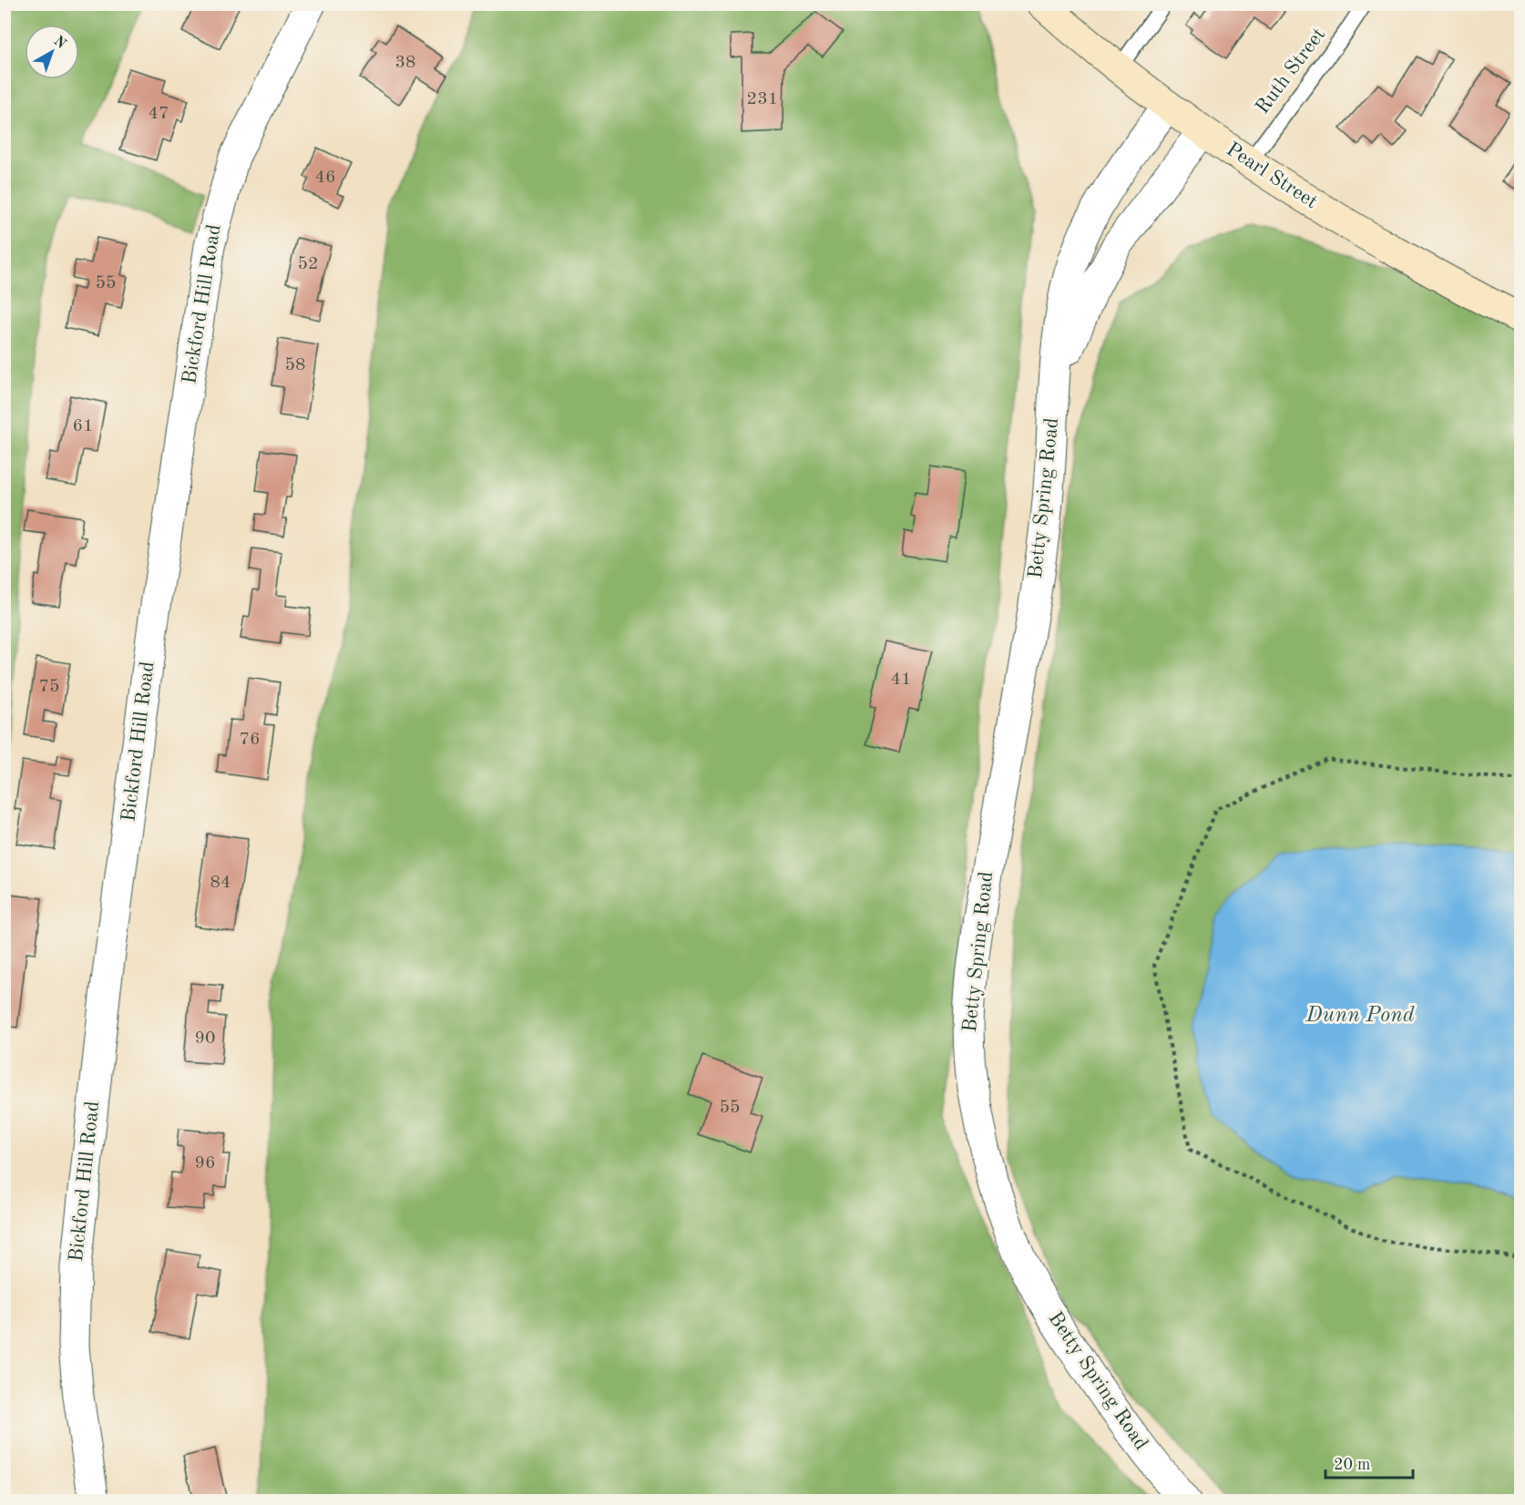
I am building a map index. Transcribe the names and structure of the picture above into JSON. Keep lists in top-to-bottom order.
{
  "streets": {
    "main road": ["Pearl Street"],
    "street": ["Bickford Hill Road", "Betty Spring Road"],
    "lane": ["Ruth Street"]
  },
  "crossings": [
    ["Ruth Street", "Pearl Street"],
    ["Pearl Street", "Betty Spring Road"]
  ],
  "water": ["Dunn Pond"],
  "house_numbers": [
    "38",
    "231",
    "47",
    "46",
    "52",
    "55",
    "58",
    "61",
    "41",
    "75",
    "76",
    "84",
    "90",
    "55",
    "96"
  ],
  "scale_bar": "20 m",
  "north": "top right"
}
